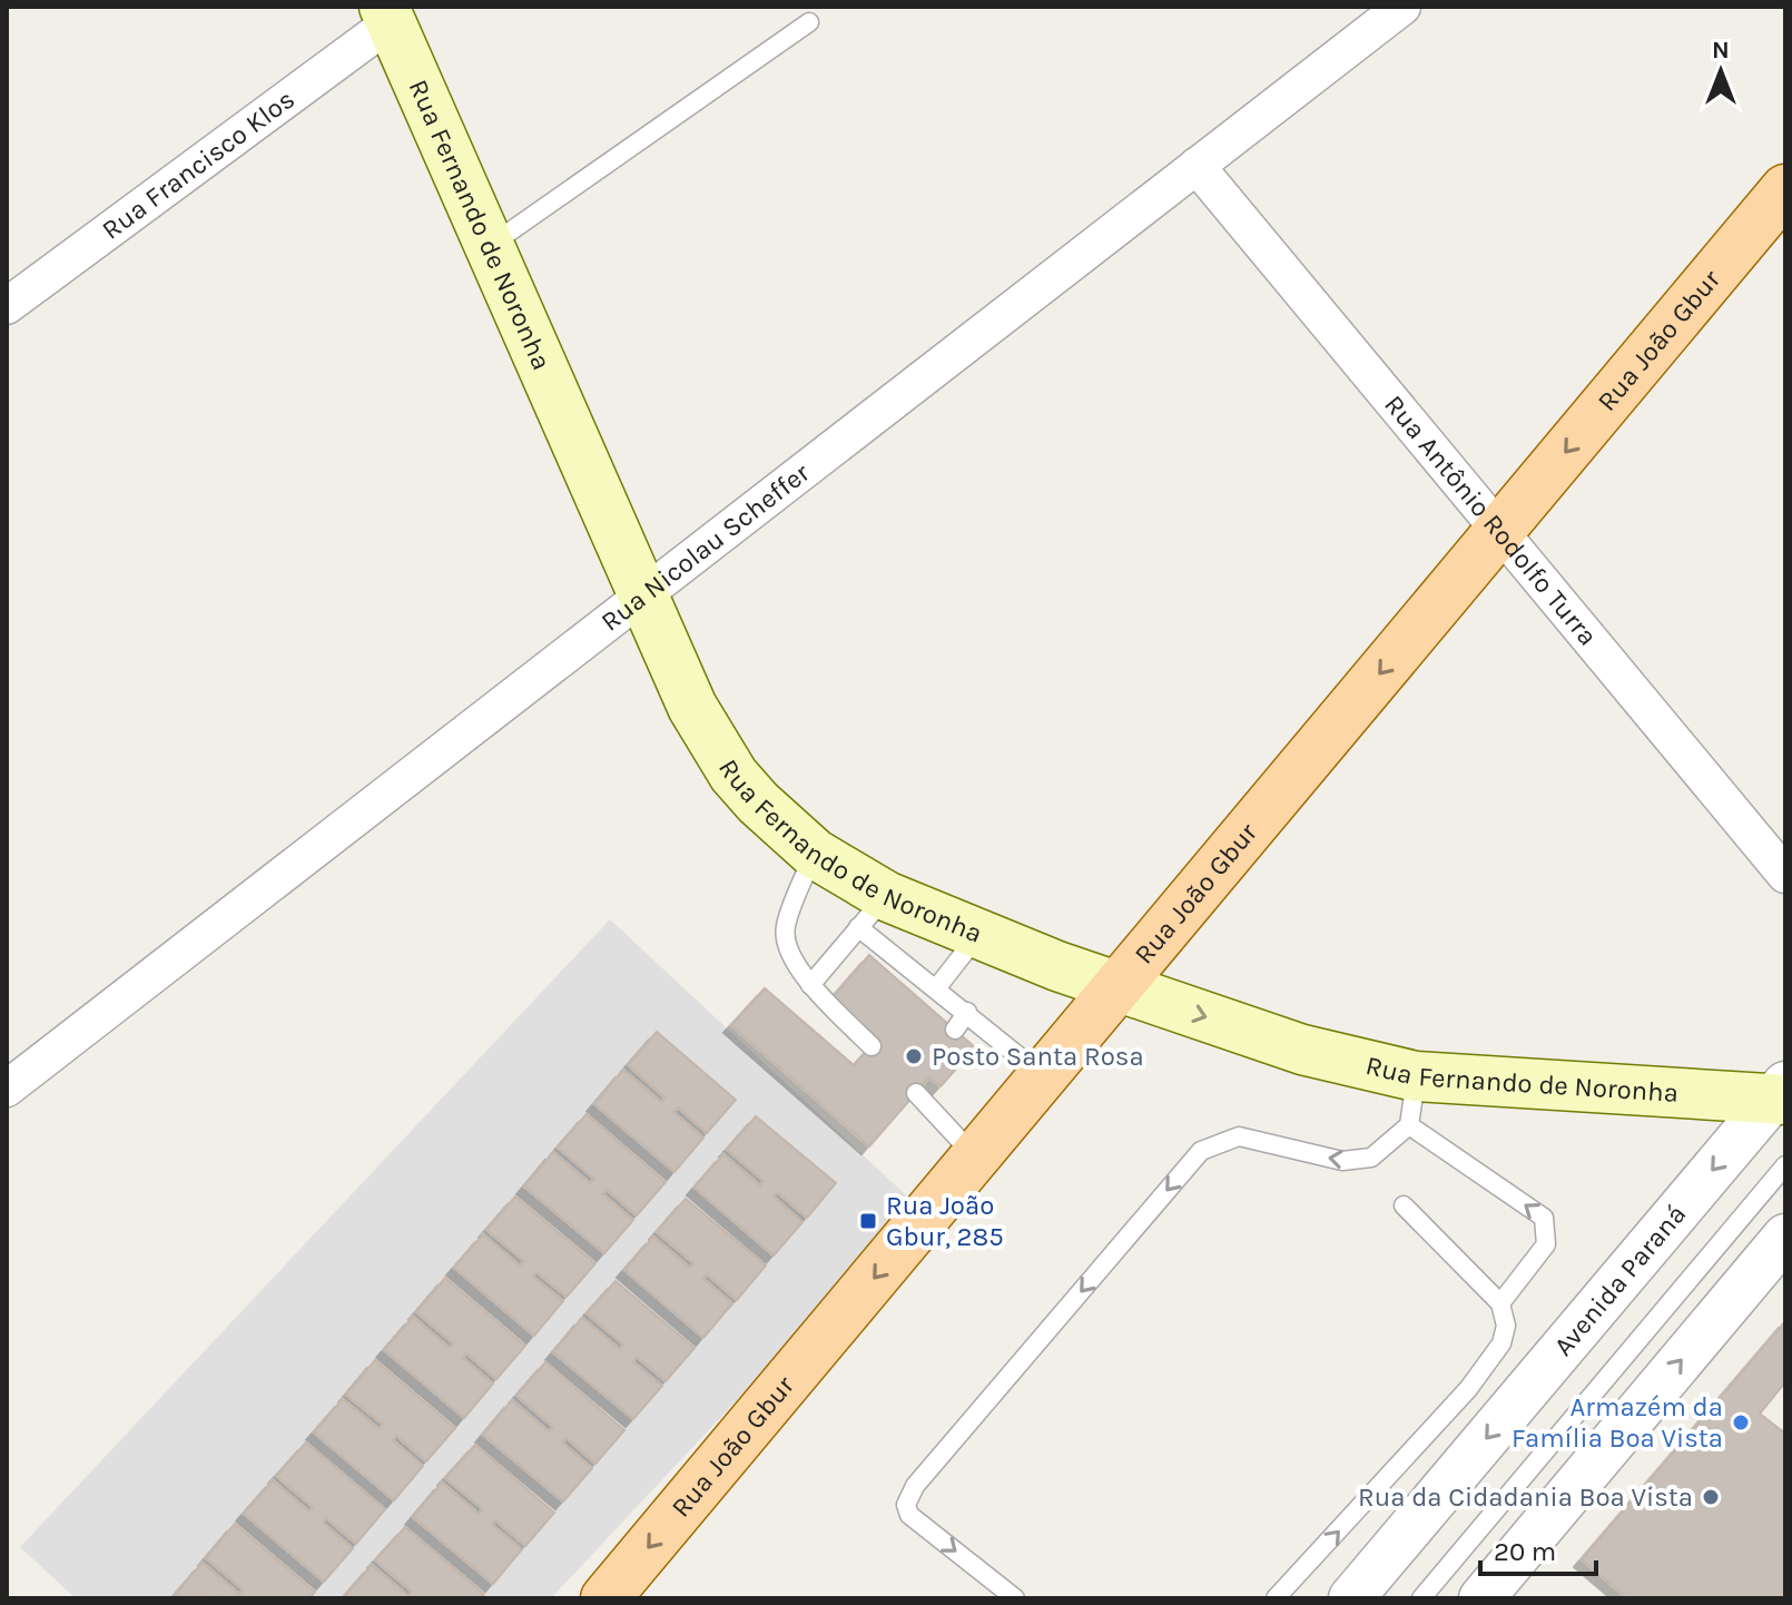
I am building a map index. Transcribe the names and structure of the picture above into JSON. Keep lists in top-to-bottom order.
{
  "streets": {
    "main road": ["Rua Fernando de Noronha", "Rua João Gbur"],
    "street": [
      "Rua Francisco Klos",
      "Rua Antônio Rodolfo Turra",
      "Rua Nicolau Scheffer",
      "Avenida Paraná"
    ]
  },
  "crossings": [
    ["Rua Francisco Klos", "Rua Fernando de Noronha"],
    ["Rua Fernando de Noronha", "Rua João Gbur"],
    ["Rua Fernando de Noronha", "Rua Nicolau Scheffer"],
    ["Rua Fernando de Noronha", "Avenida Paraná"],
    ["Rua João Gbur", "Rua Antônio Rodolfo Turra"],
    ["Rua Antônio Rodolfo Turra", "Rua Nicolau Scheffer"]
  ],
  "one_way": ["Rua João Gbur"],
  "places": {
    "other": ["Posto Santa Rosa", "Armazém da Família Boa Vista", "Rua da Cidadania Boa Vista"],
    "transit": ["Rua João Gbur, 285"]
  },
  "scale_bar": "20 m",
  "north": "top"
}
